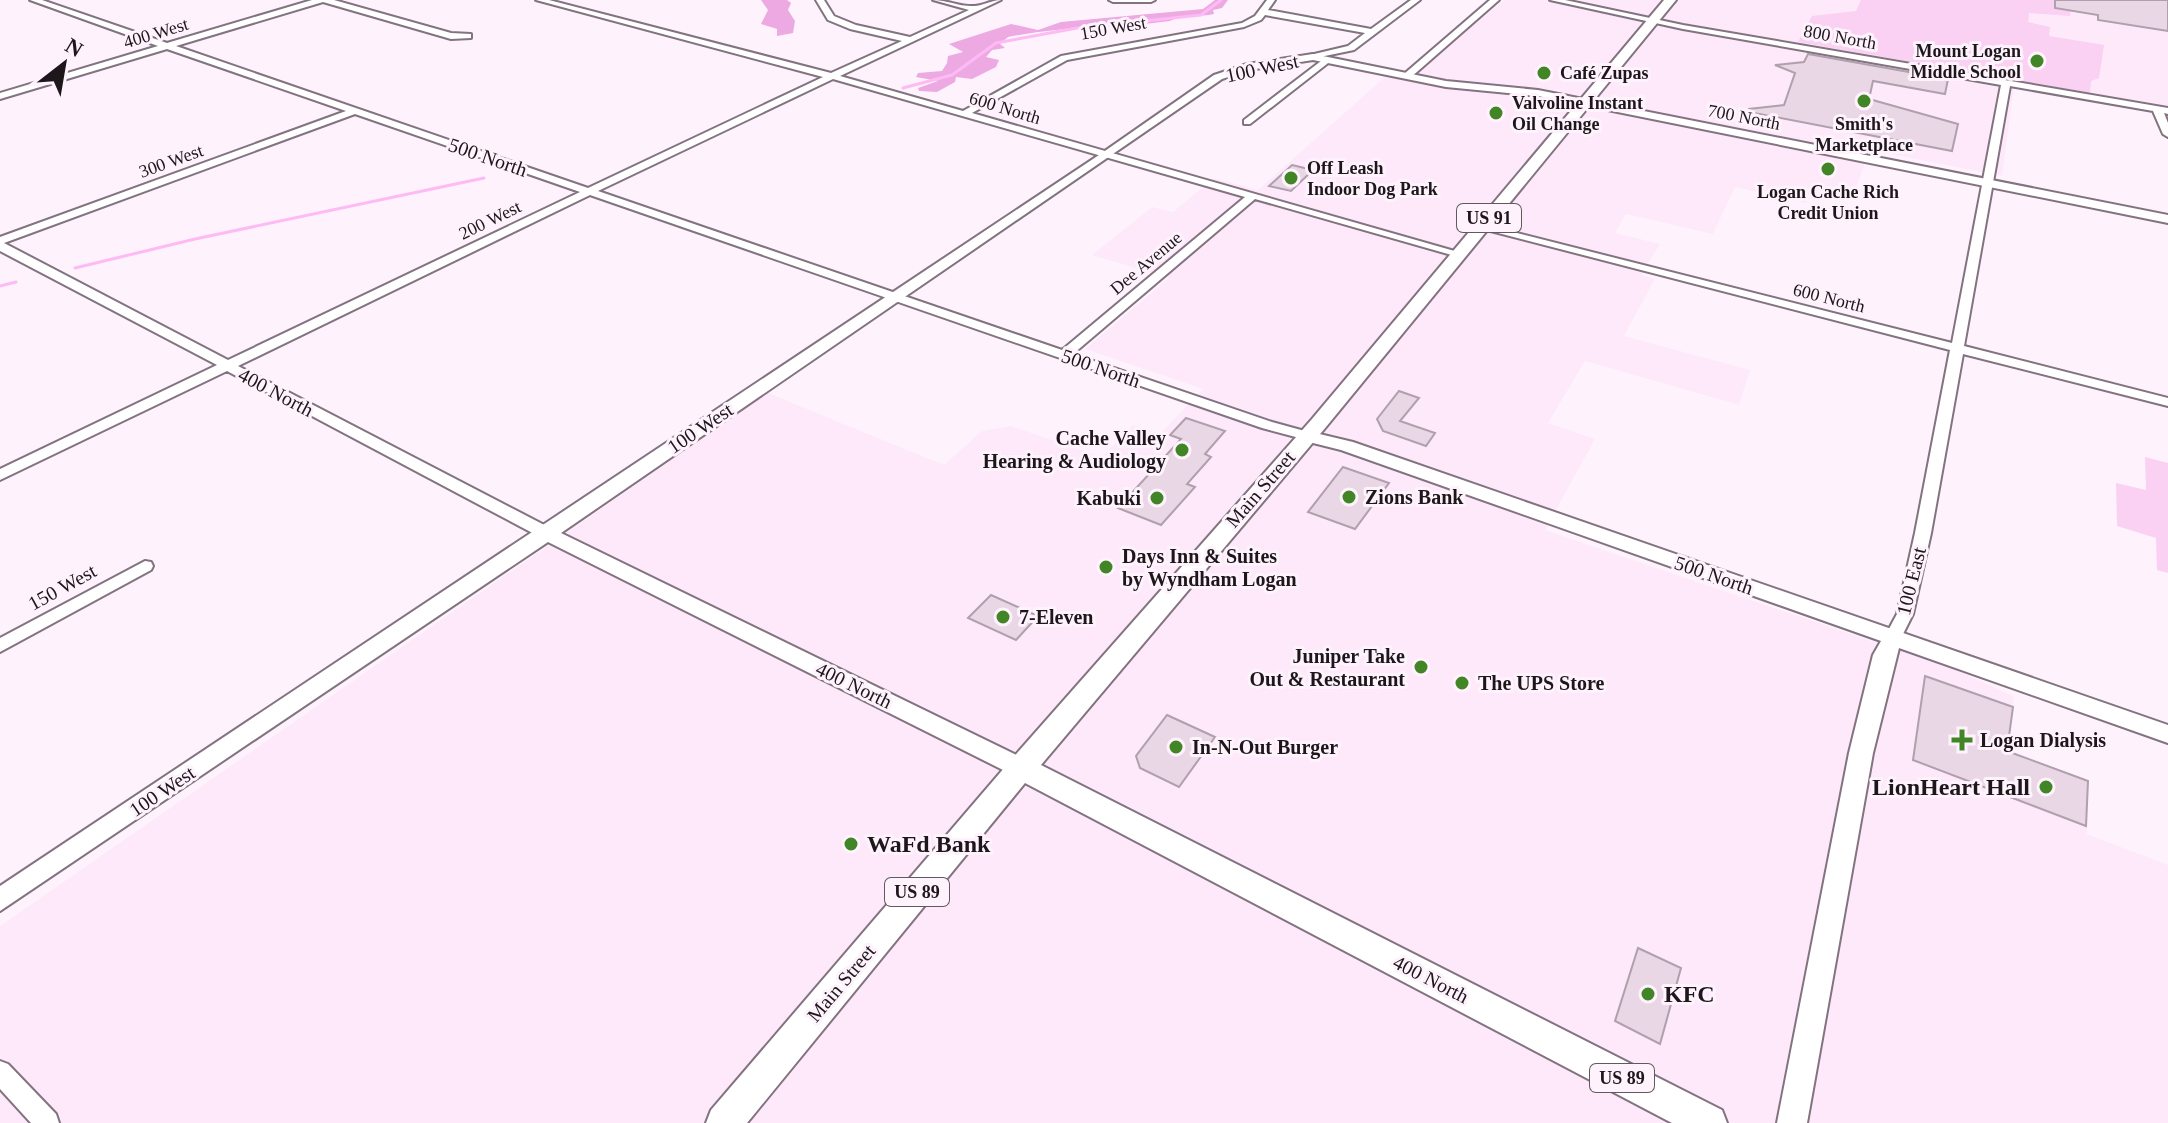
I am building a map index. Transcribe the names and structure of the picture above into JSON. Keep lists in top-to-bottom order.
{
  "streets": {
    "main road": [
      "US 91",
      "400 North",
      "Main Street",
      "US 89"
    ],
    "street": [
      "150 West",
      "400 West",
      "800 North",
      "100 West",
      "600 North",
      "700 North",
      "500 North",
      "300 West",
      "200 West",
      "Dee Avenue",
      "100 East"
    ]
  },
  "crossings": [
    ["150 West", "600 North"],
    ["400 West", "500 North"],
    ["800 North", "Main Street"],
    ["800 North", "100 East"],
    ["100 West", "600 North"],
    ["100 West", "700 North"],
    ["100 West", "500 North"],
    ["100 West", "400 North"],
    ["600 North", "200 West"],
    ["600 North", "Dee Avenue"],
    ["600 North", "Main Street"],
    ["600 North", "100 East"],
    ["700 North", "Main Street"],
    ["700 North", "100 East"],
    ["500 North", "300 West"],
    ["500 North", "200 West"],
    ["500 North", "Dee Avenue"],
    ["500 North", "Main Street"],
    ["500 North", "100 East"],
    ["300 West", "400 North"],
    ["200 West", "400 North"],
    ["400 North", "Main Street"]
  ],
  "places": {
    "other": [
      "Mount Logan Middle School",
      "Café Zupas",
      "Smith's Marketplace",
      "Valvoline Instant Oil Change",
      "Logan Cache Rich Credit Union",
      "Off Leash Indoor Dog Park",
      "Cache Valley Hearing & Audiology",
      "Zions Bank",
      "Kabuki",
      "Days Inn & Suites by Wyndham Logan",
      "7-Eleven",
      "Juniper Take Out & Restaurant",
      "The UPS Store",
      "In-N-Out Burger",
      "LionHeart Hall",
      "WaFd Bank",
      "KFC"
    ],
    "health": ["Logan Dialysis"]
  },
  "north": "top right"
}
